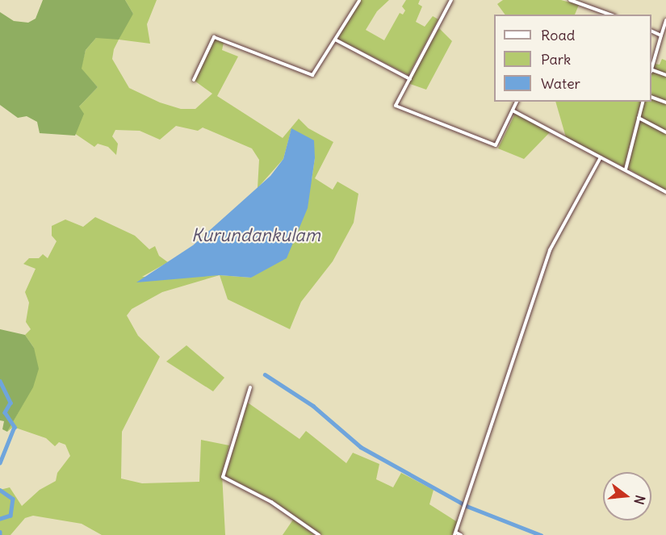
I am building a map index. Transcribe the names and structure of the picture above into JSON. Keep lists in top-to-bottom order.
{
  "water": ["Kurundankulam"],
  "legend": ["Road", "Park", "Water"],
  "north": "right"
}
